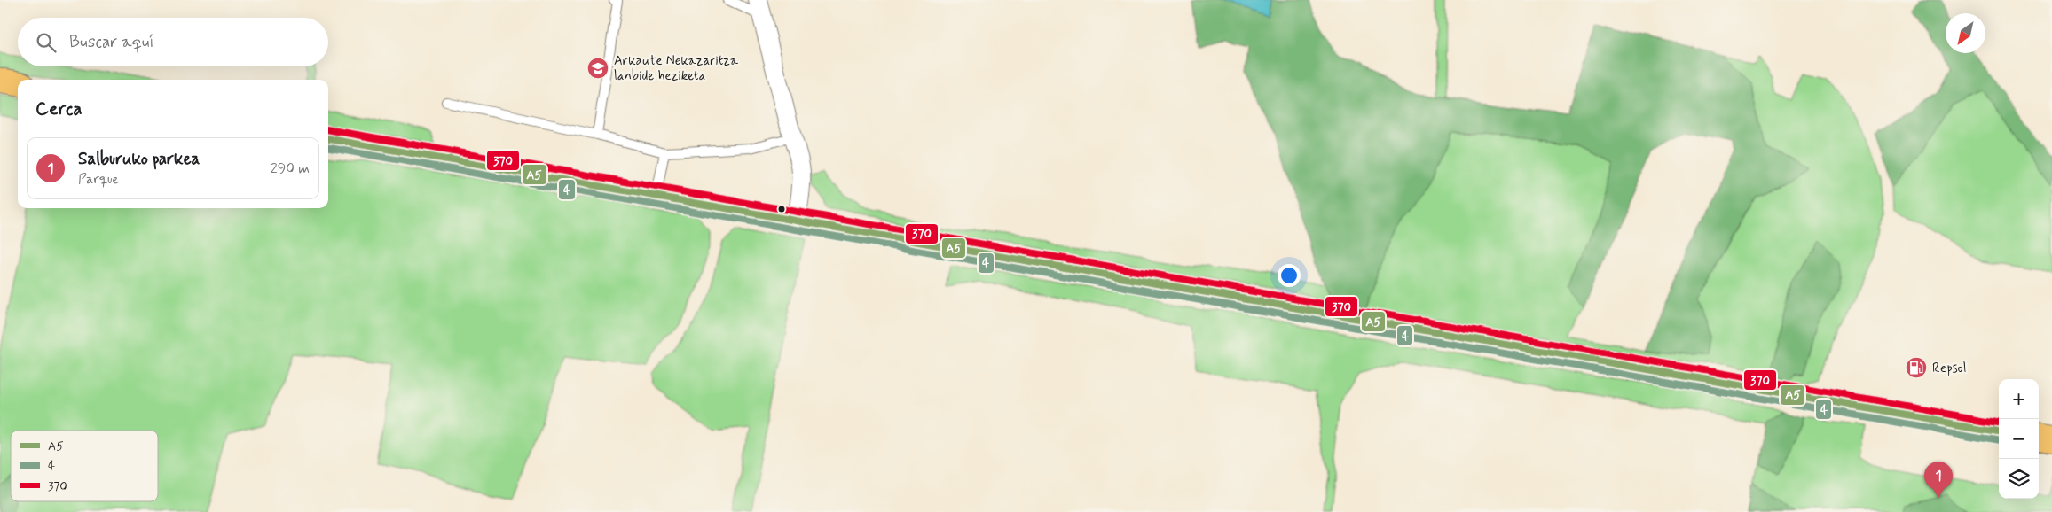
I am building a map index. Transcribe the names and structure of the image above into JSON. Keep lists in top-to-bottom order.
{
  "places": {
    "school or university": ["Arkaute Nekazaritza lanbide heziketa"],
    "fuel station": ["Repsol"]
  },
  "lines": ["transit line 370", "transit line A5", "transit line 4"],
  "legend": ["A5", "4", "370"],
  "north": "bottom left",
  "page": {
    "search": "Buscar aquí",
    "heading": "Cerca",
    "list": [
      {
        "mark": "1",
        "name": "Salburuko parkea",
        "note": "Parque",
        "value": "290 m"
      }
    ],
    "map_buttons": ["+", "−"],
    "pins": "1"
  }
}
